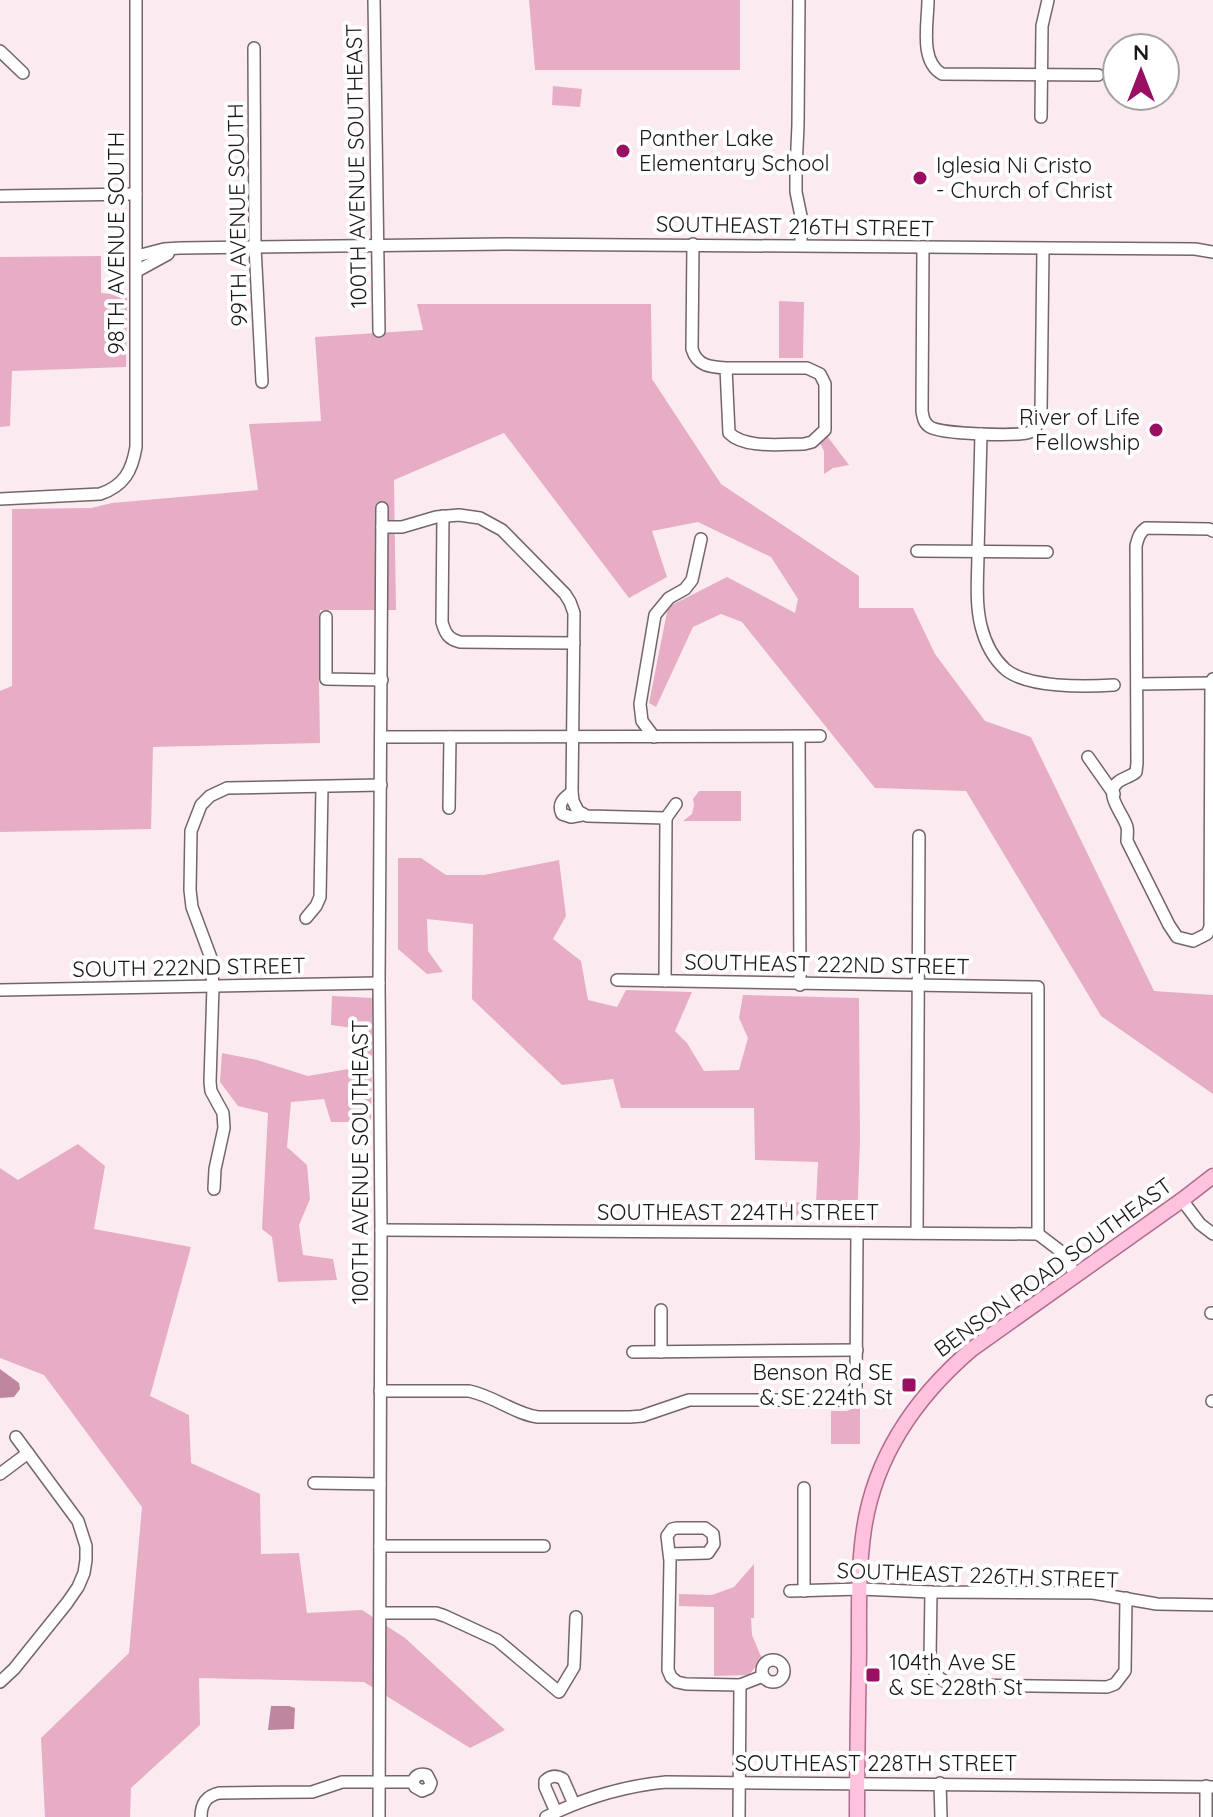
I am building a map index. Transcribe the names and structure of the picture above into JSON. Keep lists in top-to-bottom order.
{
  "streets": {
    "main road": ["BENSON ROAD SOUTHEAST"],
    "street": [
      "100TH AVENUE SOUTHEAST",
      "99TH AVENUE SOUTH",
      "SOUTHEAST 216TH STREET",
      "98TH AVENUE SOUTH",
      "SOUTHEAST 222ND STREET",
      "SOUTH 222ND STREET",
      "SOUTHEAST 224TH STREET",
      "SOUTHEAST 226TH STREET",
      "SOUTHEAST 228TH STREET"
    ]
  },
  "crossings": [
    ["100TH AVENUE SOUTHEAST", "SOUTHEAST 216TH STREET"],
    ["100TH AVENUE SOUTHEAST", "SOUTH 222ND STREET"],
    ["100TH AVENUE SOUTHEAST", "SOUTHEAST 224TH STREET"],
    ["99TH AVENUE SOUTH", "SOUTHEAST 216TH STREET"],
    ["SOUTHEAST 222ND STREET", "SOUTHEAST 224TH STREET"],
    ["BENSON ROAD SOUTHEAST", "SOUTHEAST 226TH STREET"],
    ["BENSON ROAD SOUTHEAST", "SOUTHEAST 228TH STREET"]
  ],
  "places": {
    "other": ["Panther Lake Elementary School", "Iglesia Ni Cristo - Church of Christ", "River of Life Fellowship"],
    "transit": ["Benson Rd SE & SE 224th St", "104th Ave SE & SE 228th St"]
  },
  "north": "top"
}
